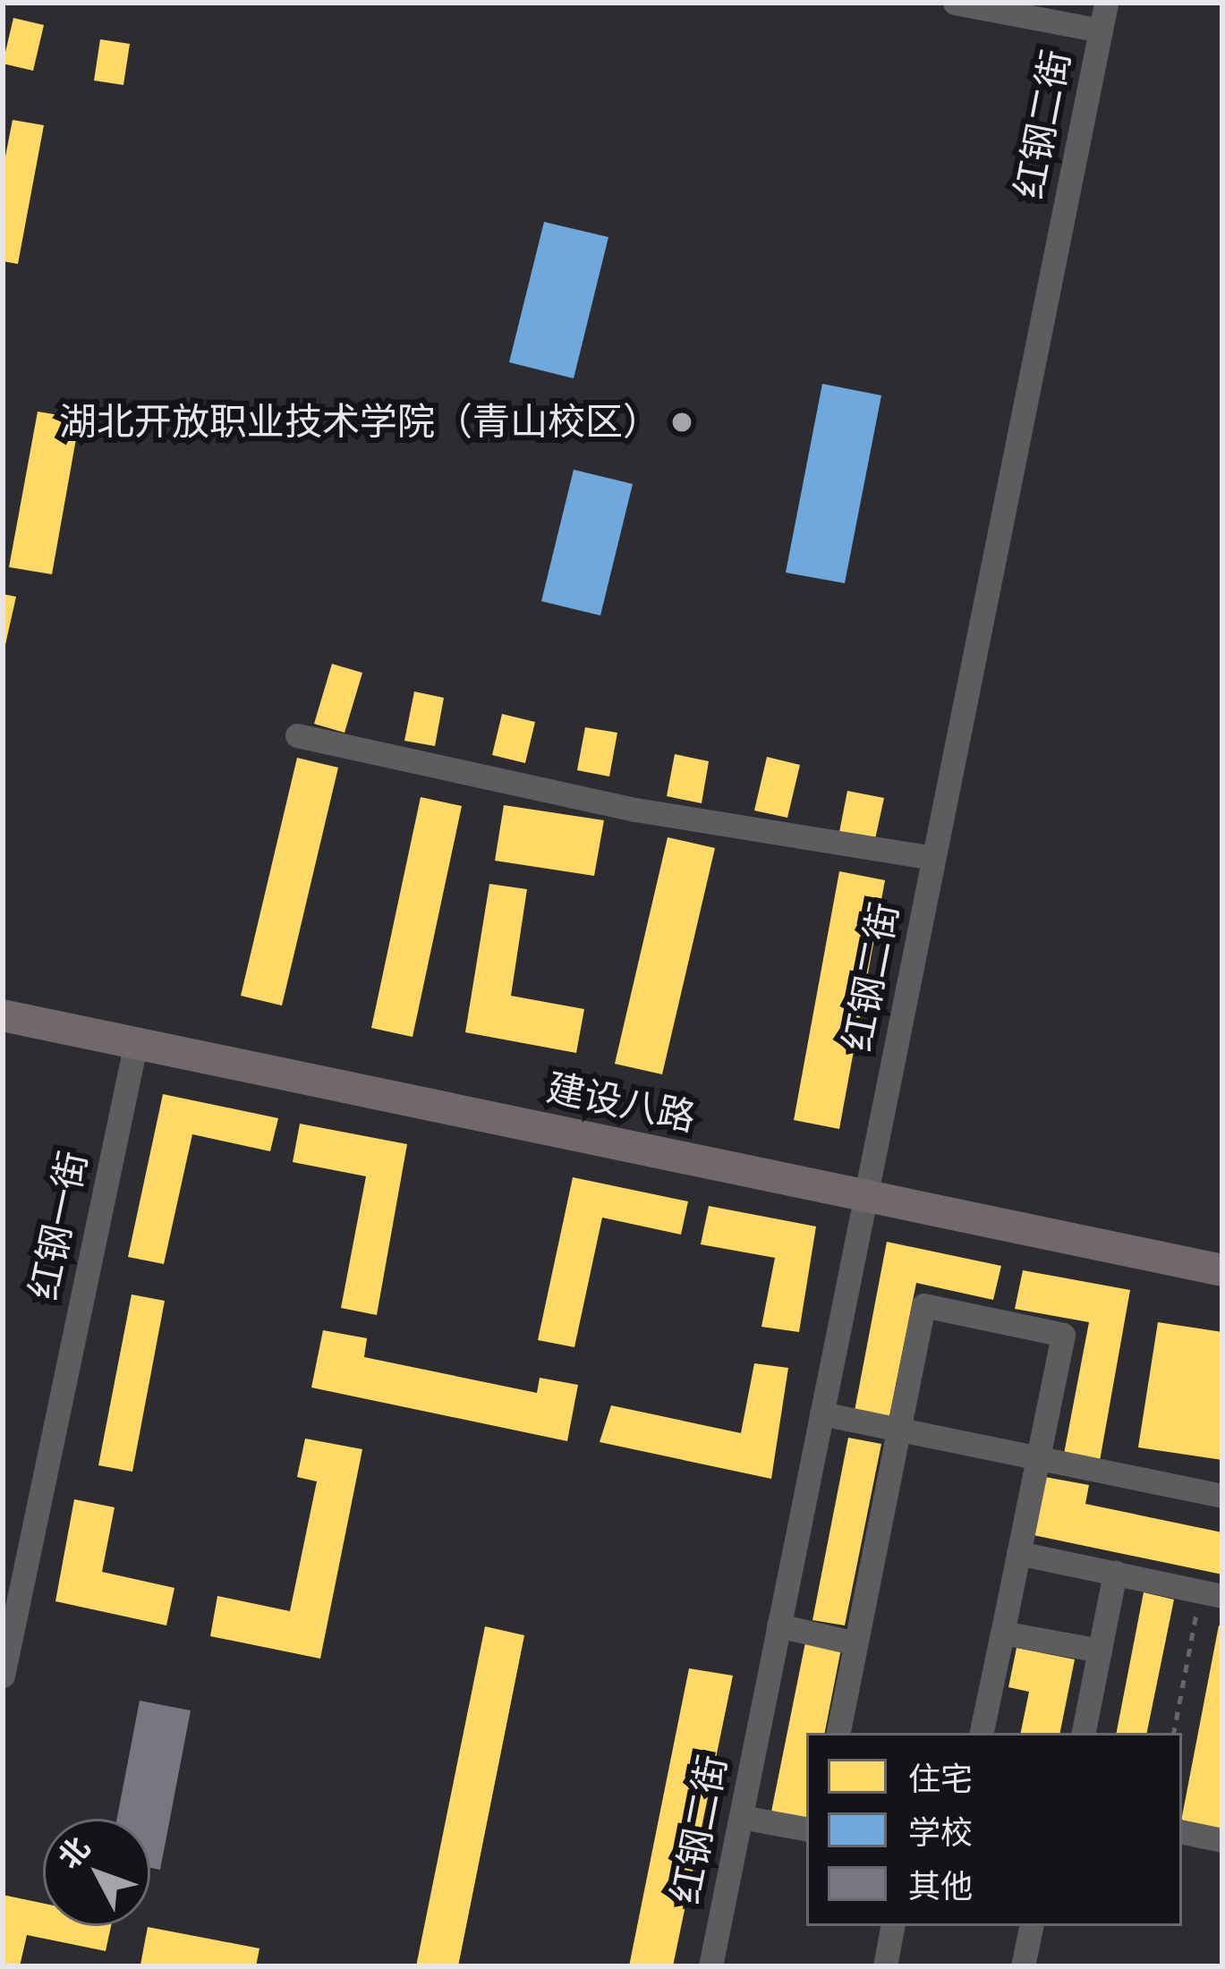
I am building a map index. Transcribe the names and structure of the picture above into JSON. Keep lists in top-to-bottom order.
{
  "streets": {
    "main road": ["建设八路"],
    "street": ["红钢二街", "红钢一街"]
  },
  "crossings": [
    ["红钢二街", "建设八路"],
    ["建设八路", "红钢一街"]
  ],
  "places": ["湖北开放职业技术学院（青山校区）"],
  "legend": ["住宅", "学校", "其他"],
  "north": "top left"
}
